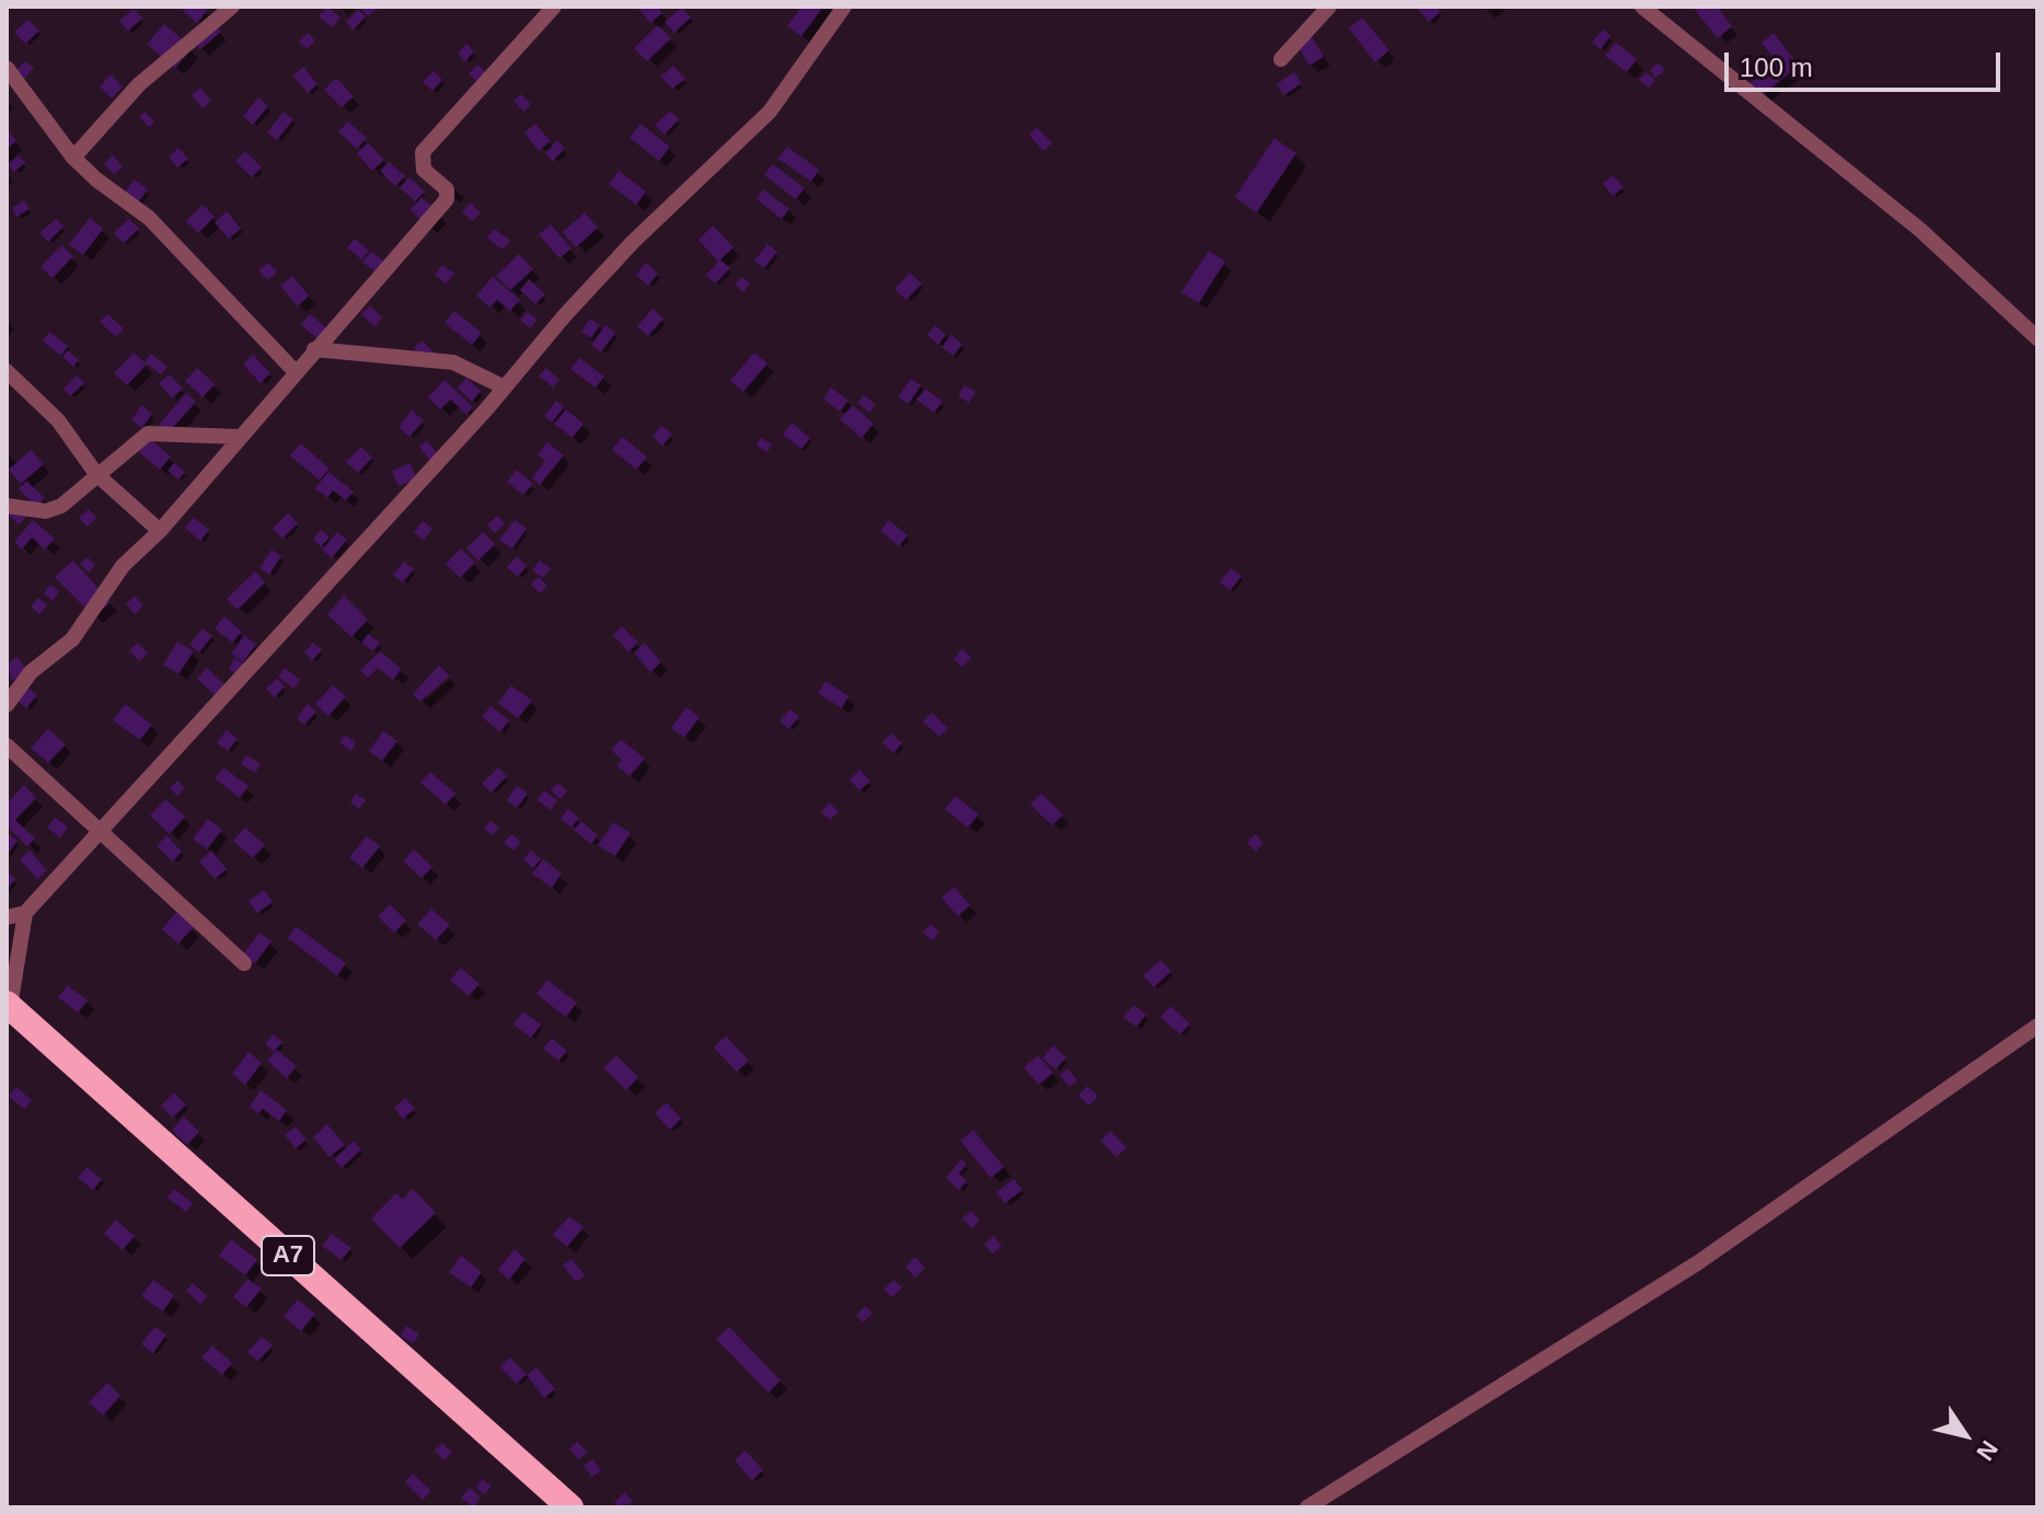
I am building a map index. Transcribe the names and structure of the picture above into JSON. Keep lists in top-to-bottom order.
{
  "streets": {
    "highway": ["A7"]
  },
  "scale_bar": "100 m",
  "north": "bottom right"
}
